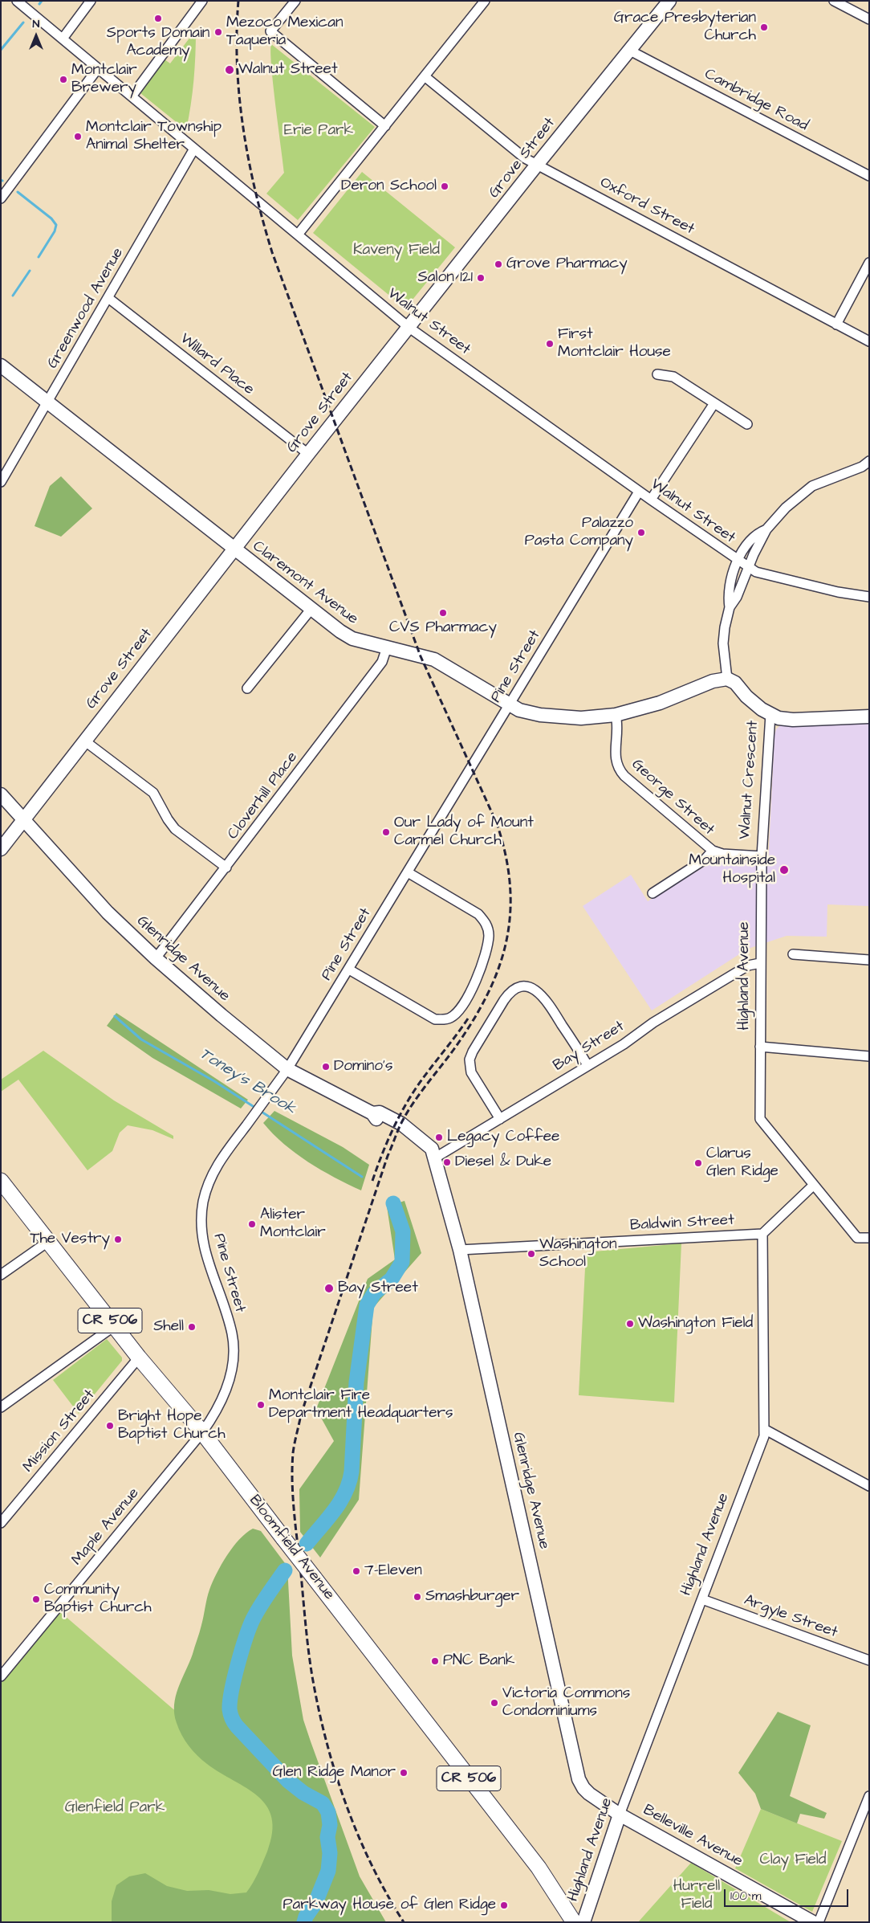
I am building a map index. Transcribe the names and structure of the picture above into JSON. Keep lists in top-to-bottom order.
{
  "streets": {
    "main road": ["CR 506", "Bloomfield Avenue"],
    "street": [
      "Cambridge Road",
      "Grove Street",
      "Oxford Street",
      "Greenwood Avenue",
      "Walnut Street",
      "Willard Place",
      "Claremont Avenue",
      "Pine Street",
      "Walnut Crescent",
      "Cloverhill Place",
      "George Street",
      "Glenridge Avenue",
      "Highland Avenue",
      "Bay Street",
      "Baldwin Street",
      "Mission Street",
      "Maple Avenue",
      "Argyle Street",
      "Belleville Avenue"
    ]
  },
  "crossings": [
    ["Cambridge Road", "Grove Street"],
    ["Grove Street", "Oxford Street"],
    ["Grove Street", "Walnut Street"],
    ["Grove Street", "Willard Place"],
    ["Grove Street", "Claremont Avenue"],
    ["Grove Street", "Glenridge Avenue"],
    ["Greenwood Avenue", "Walnut Street"],
    ["Greenwood Avenue", "Willard Place"],
    ["Greenwood Avenue", "Claremont Avenue"],
    ["Walnut Street", "Pine Street"],
    ["Claremont Avenue", "Pine Street"],
    ["Claremont Avenue", "Walnut Crescent"],
    ["Claremont Avenue", "Cloverhill Place"],
    ["Claremont Avenue", "George Street"],
    ["Pine Street", "Glenridge Avenue"],
    ["Pine Street", "Maple Avenue"],
    ["Pine Street", "Bloomfield Avenue"],
    ["Walnut Crescent", "George Street"],
    ["Walnut Crescent", "Highland Avenue"],
    ["Cloverhill Place", "Glenridge Avenue"],
    ["George Street", "Highland Avenue"],
    ["Glenridge Avenue", "Highland Avenue"],
    ["Glenridge Avenue", "Bay Street"],
    ["Glenridge Avenue", "Baldwin Street"],
    ["Glenridge Avenue", "Belleville Avenue"],
    ["Highland Avenue", "Bay Street"],
    ["Highland Avenue", "Baldwin Street"],
    ["Highland Avenue", "Argyle Street"],
    ["Highland Avenue", "Belleville Avenue"],
    ["Mission Street", "Bloomfield Avenue"],
    ["Maple Avenue", "Bloomfield Avenue"]
  ],
  "water": ["Toney's Brook"],
  "parks": [
    "Erie Park",
    "Kaveny Field",
    "Glenfield Park",
    "Clay Field",
    "Hurrell Field"
  ],
  "places": [
    "Sports Domain Academy",
    "Grace Presbyterian Church",
    "Mezoco Mexican Taqueria",
    "Walnut Street",
    "Montclair Brewery",
    "Montclair Township Animal Shelter",
    "Deron School",
    "Grove Pharmacy",
    "Salon 121",
    "First Montclair House",
    "Palazzo Pasta Company",
    "CVS Pharmacy",
    "Our Lady of Mount Carmel Church",
    "Mountainside Hospital",
    "Domino's",
    "Legacy Coffee",
    "Diesel & Duke",
    "Clarus Glen Ridge",
    "Alister Montclair",
    "The Vestry",
    "Washington School",
    "Bay Street",
    "Washington Field",
    "Shell",
    "Montclair Fire Department Headquarters",
    "Bright Hope Baptist Church",
    "7-Eleven",
    "Smashburger",
    "Community Baptist Church",
    "PNC Bank",
    "Victoria Commons Condominiums",
    "Glen Ridge Manor",
    "Parkway House of Glen Ridge"
  ],
  "scale_bar": "100 m",
  "north": "top"
}
